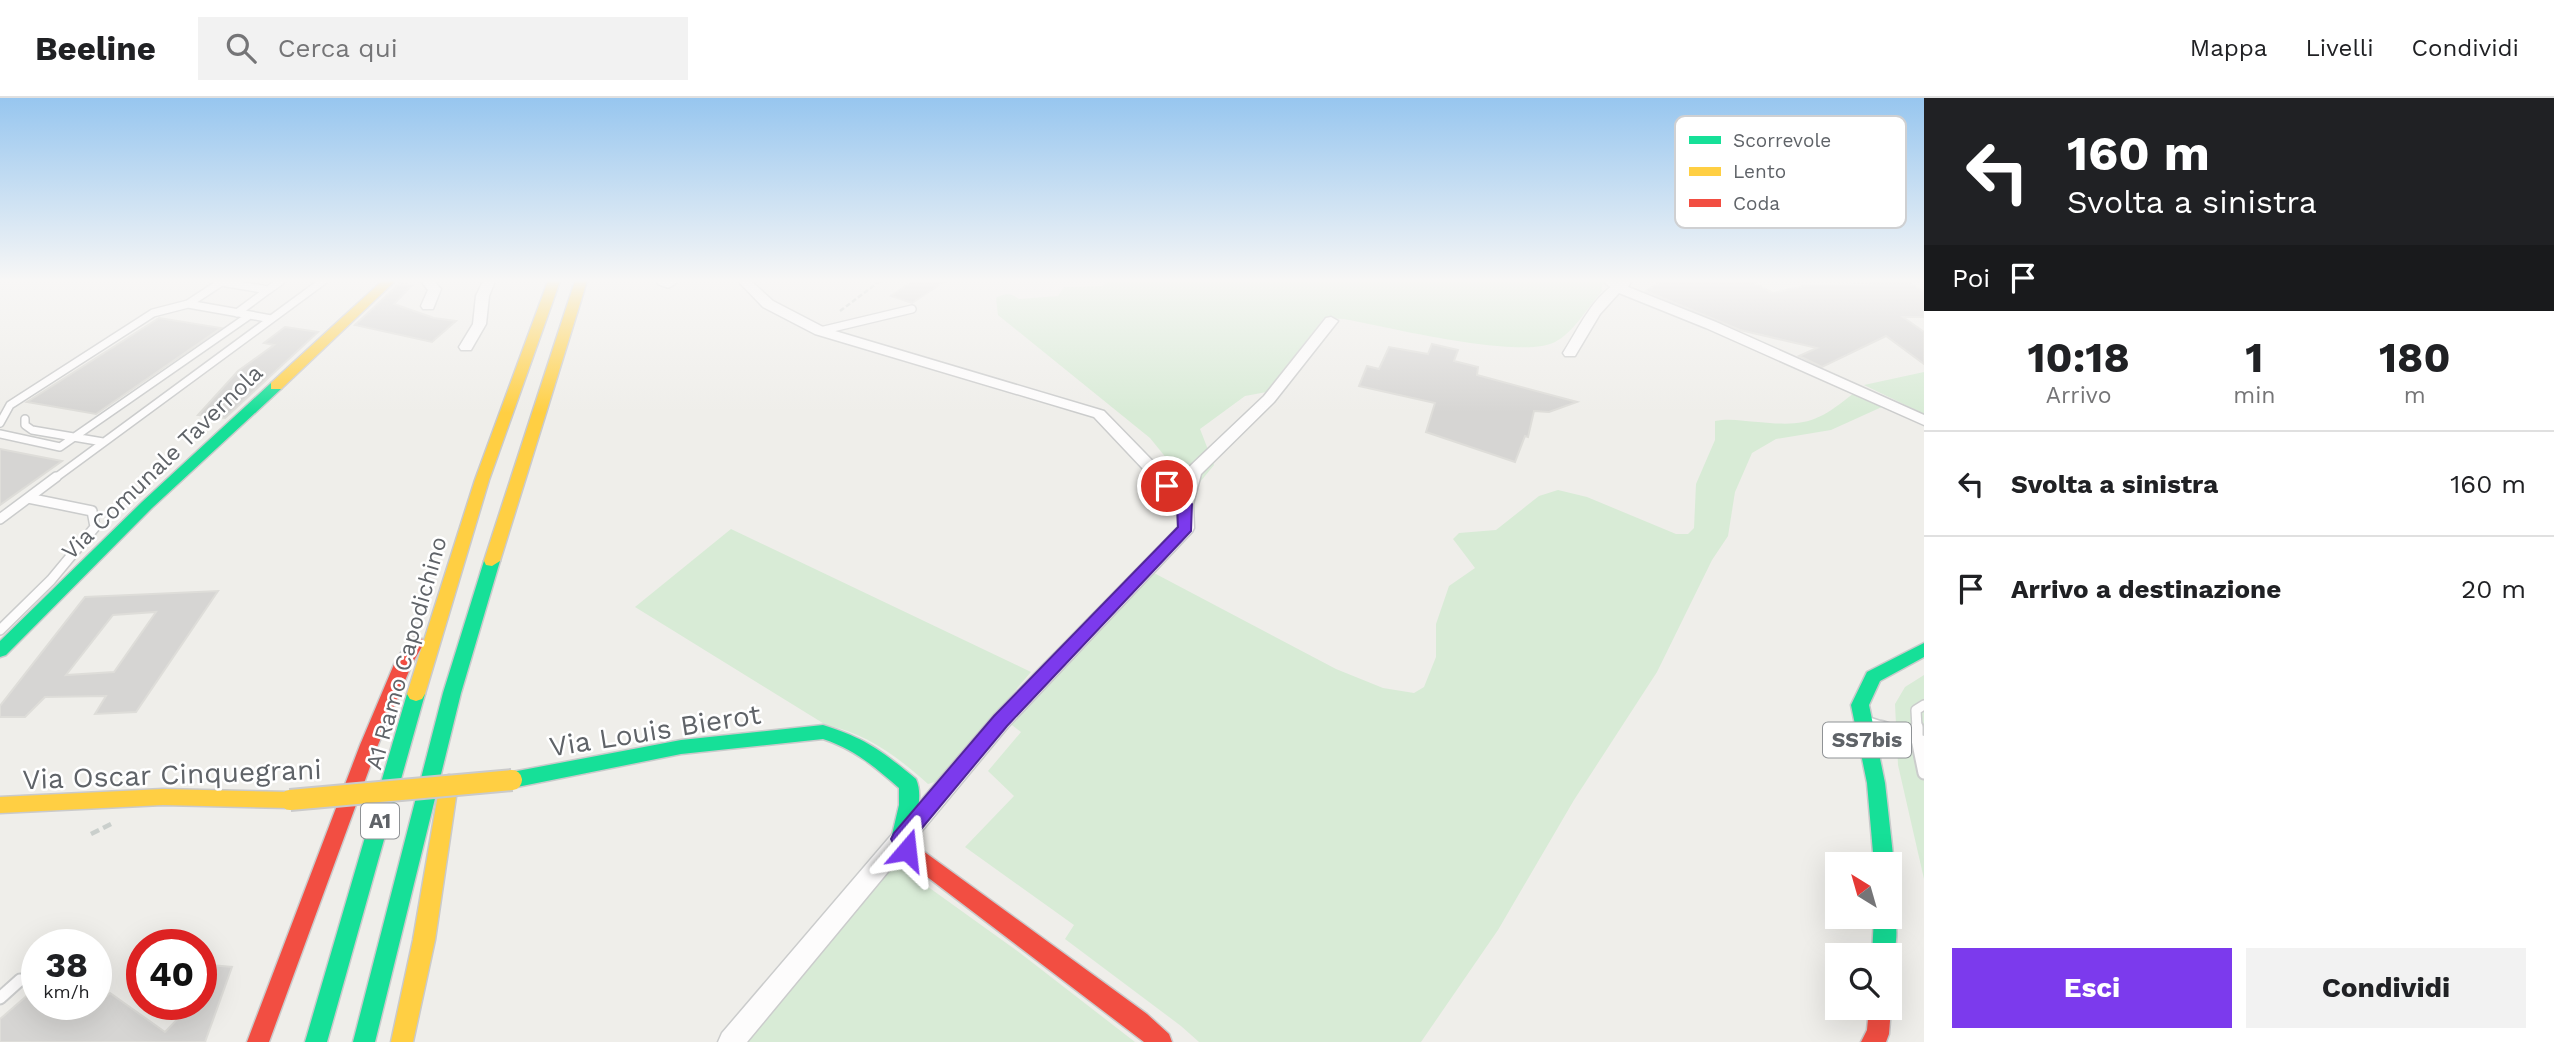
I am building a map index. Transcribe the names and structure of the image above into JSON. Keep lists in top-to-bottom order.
{
  "streets": {
    "main road": [
      "Via Comunale Tavernola",
      "A1 Ramo Capodichino",
      "Via Louis Bierot",
      "SS7bis",
      "Via Oscar Cinquegrani",
      "A1"
    ]
  },
  "crossings": [
    ["Via Louis Bierot", "Via Oscar Cinquegrani"]
  ],
  "legend": ["Scorrevole", "Lento", "Coda"],
  "north": "top left",
  "page": {
    "header": "Beeline",
    "search": "Cerca qui",
    "nav": ["Mappa", "Livelli", "Condividi"],
    "turn": ["160 m", "Svolta a sinistra"],
    "then": "Poi",
    "eta": [
      "10:18",
      "Arrivo",
      "1",
      "min",
      "180",
      "m"
    ],
    "list": [
      {
        "name": "Svolta a sinistra",
        "value": "160 m"
      },
      {
        "name": "Arrivo a destinazione",
        "value": "20 m"
      }
    ],
    "speed": "38 km/h",
    "limit": "40",
    "buttons": ["Esci", "Condividi"]
  }
}
